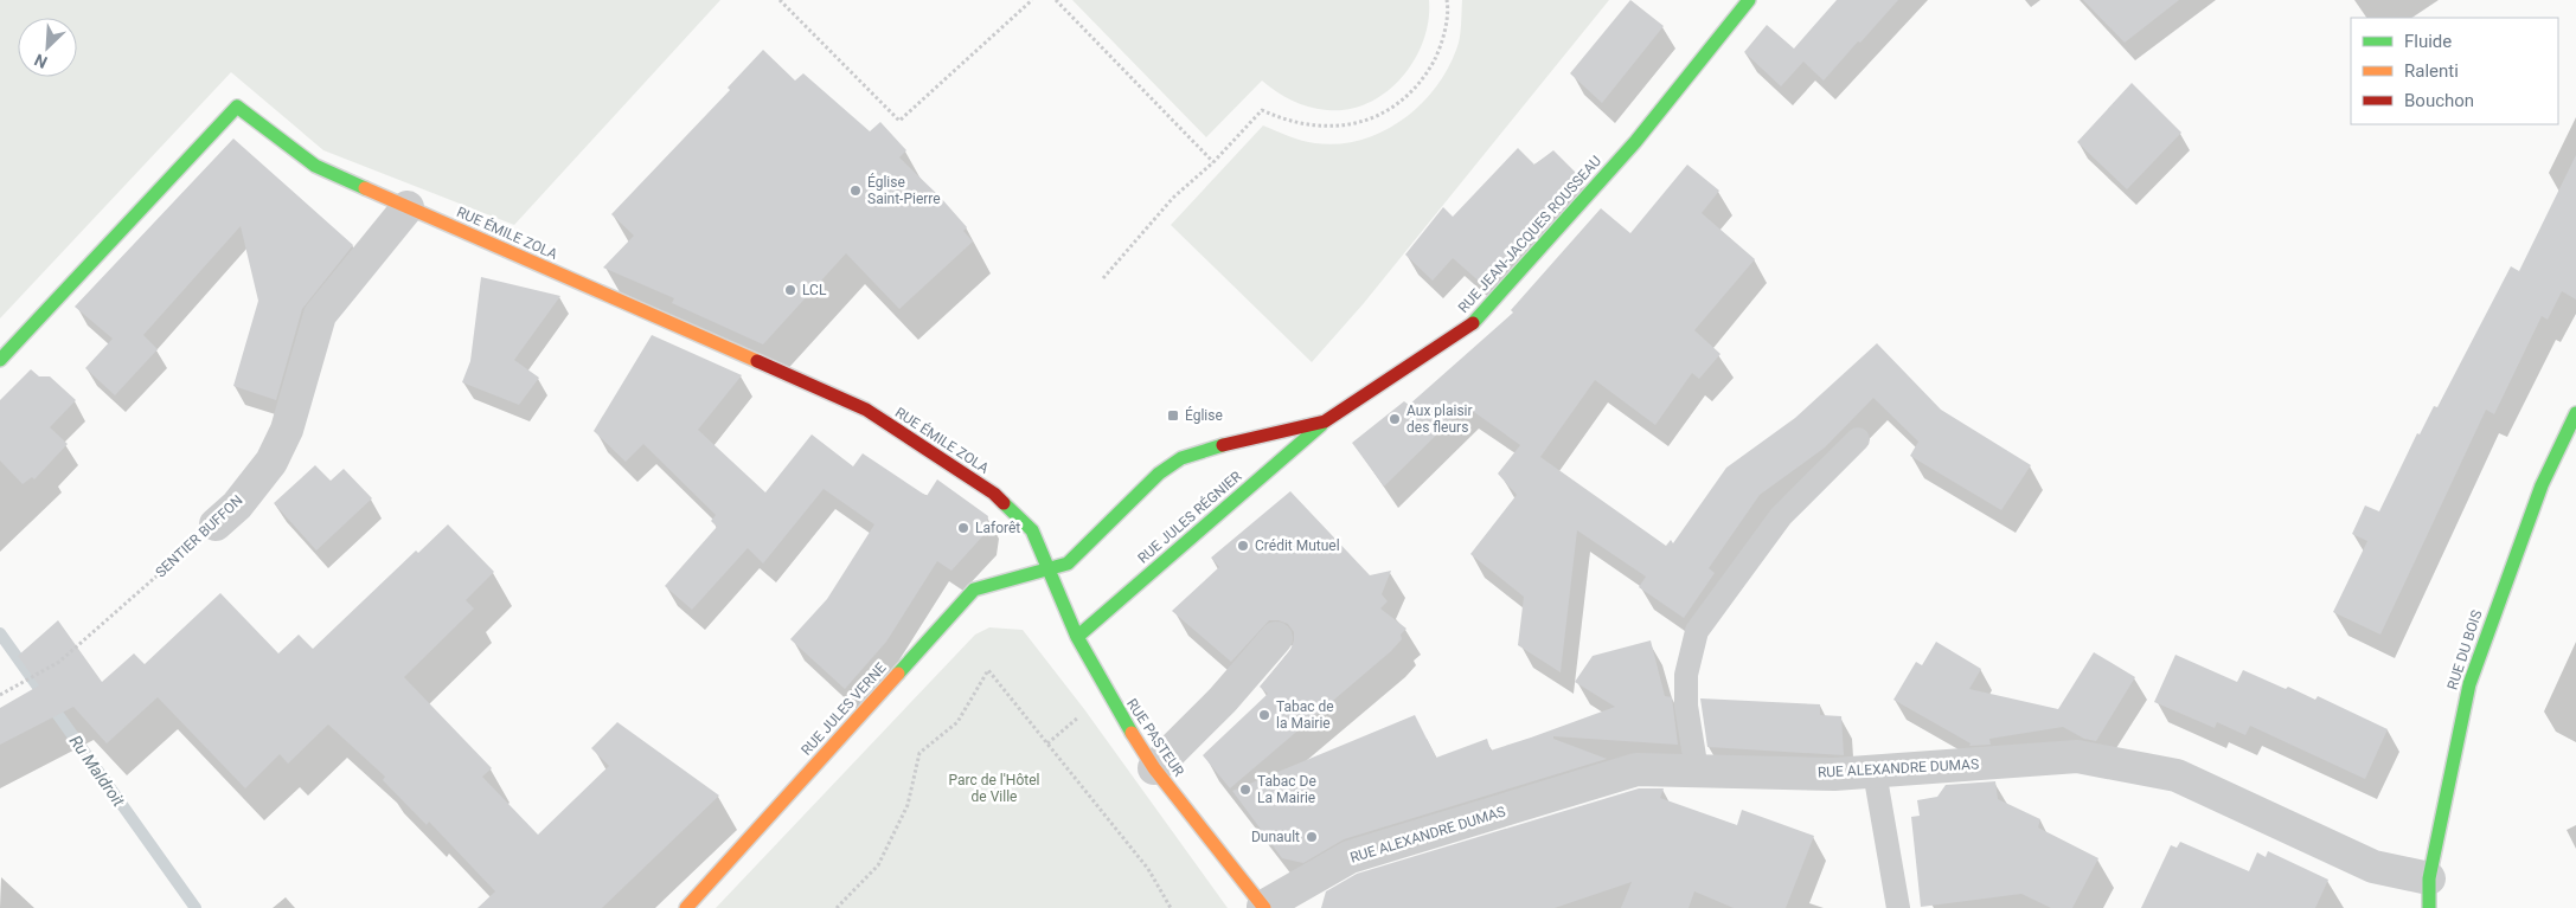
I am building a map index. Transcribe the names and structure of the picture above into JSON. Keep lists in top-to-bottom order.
{
  "streets": {
    "street": [
      "RUE ÉMILE ZOLA",
      "RUE JEAN-JACQUES ROUSSEAU",
      "RUE JULES RÉGNIER",
      "SENTIER BUFFON",
      "RUE DU BOIS",
      "RUE JULES VERNE",
      "RUE PASTEUR",
      "RUE ALEXANDRE DUMAS"
    ]
  },
  "crossings": [
    ["RUE ÉMILE ZOLA", "RUE JEAN-JACQUES ROUSSEAU"],
    ["RUE ÉMILE ZOLA", "SENTIER BUFFON"],
    ["RUE ÉMILE ZOLA", "RUE JULES VERNE"],
    ["RUE ÉMILE ZOLA", "RUE PASTEUR"],
    ["RUE JEAN-JACQUES ROUSSEAU", "RUE JULES RÉGNIER"],
    ["RUE JEAN-JACQUES ROUSSEAU", "RUE JULES VERNE"],
    ["RUE JEAN-JACQUES ROUSSEAU", "RUE PASTEUR"],
    ["RUE JULES RÉGNIER", "RUE PASTEUR"],
    ["RUE DU BOIS", "RUE ALEXANDRE DUMAS"],
    ["RUE JULES VERNE", "RUE PASTEUR"],
    ["RUE PASTEUR", "RUE ALEXANDRE DUMAS"]
  ],
  "water": ["Ru Maldroit"],
  "parks": ["Parc de l'Hôtel de Ville"],
  "places": {
    "other": [
      "Église Saint-Pierre",
      "LCL",
      "Aux plaisir des fleurs",
      "Laforêt",
      "Crédit Mutuel",
      "Tabac de la Mairie",
      "Tabac De La Mairie",
      "Dunault"
    ],
    "transit": ["Église"]
  },
  "legend": ["Fluide", "Ralenti", "Bouchon"],
  "north": "bottom left"
}
